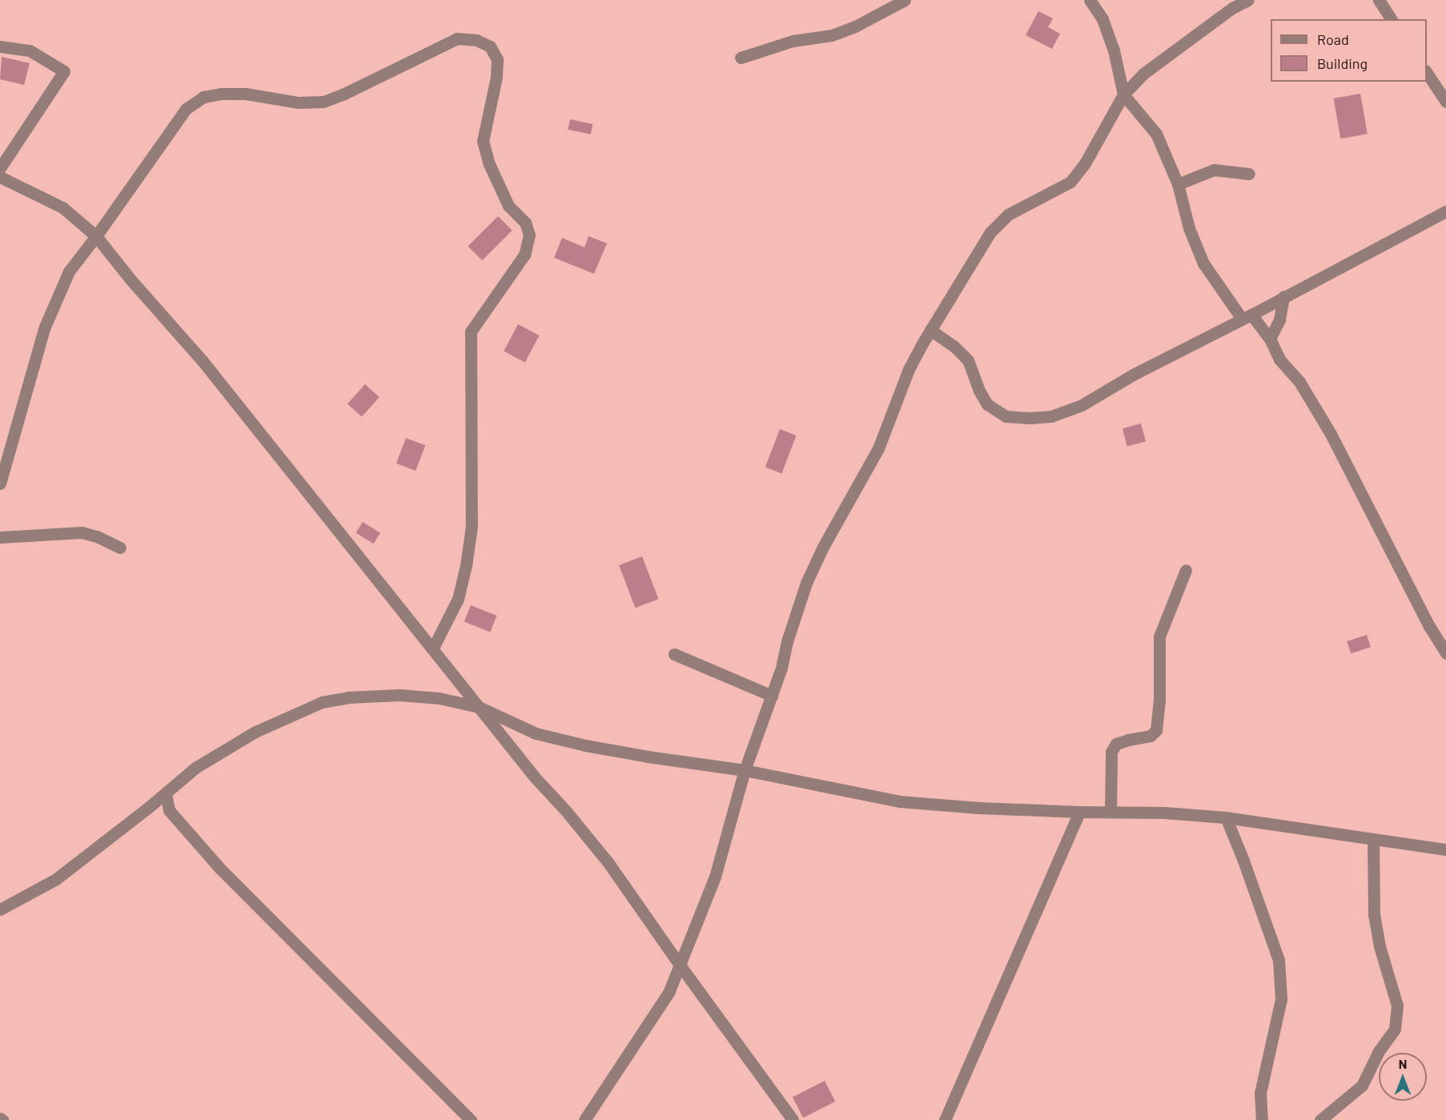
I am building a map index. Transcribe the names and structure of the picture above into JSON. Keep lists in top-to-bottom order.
{
  "legend": ["Road", "Building"],
  "north": "top"
}
